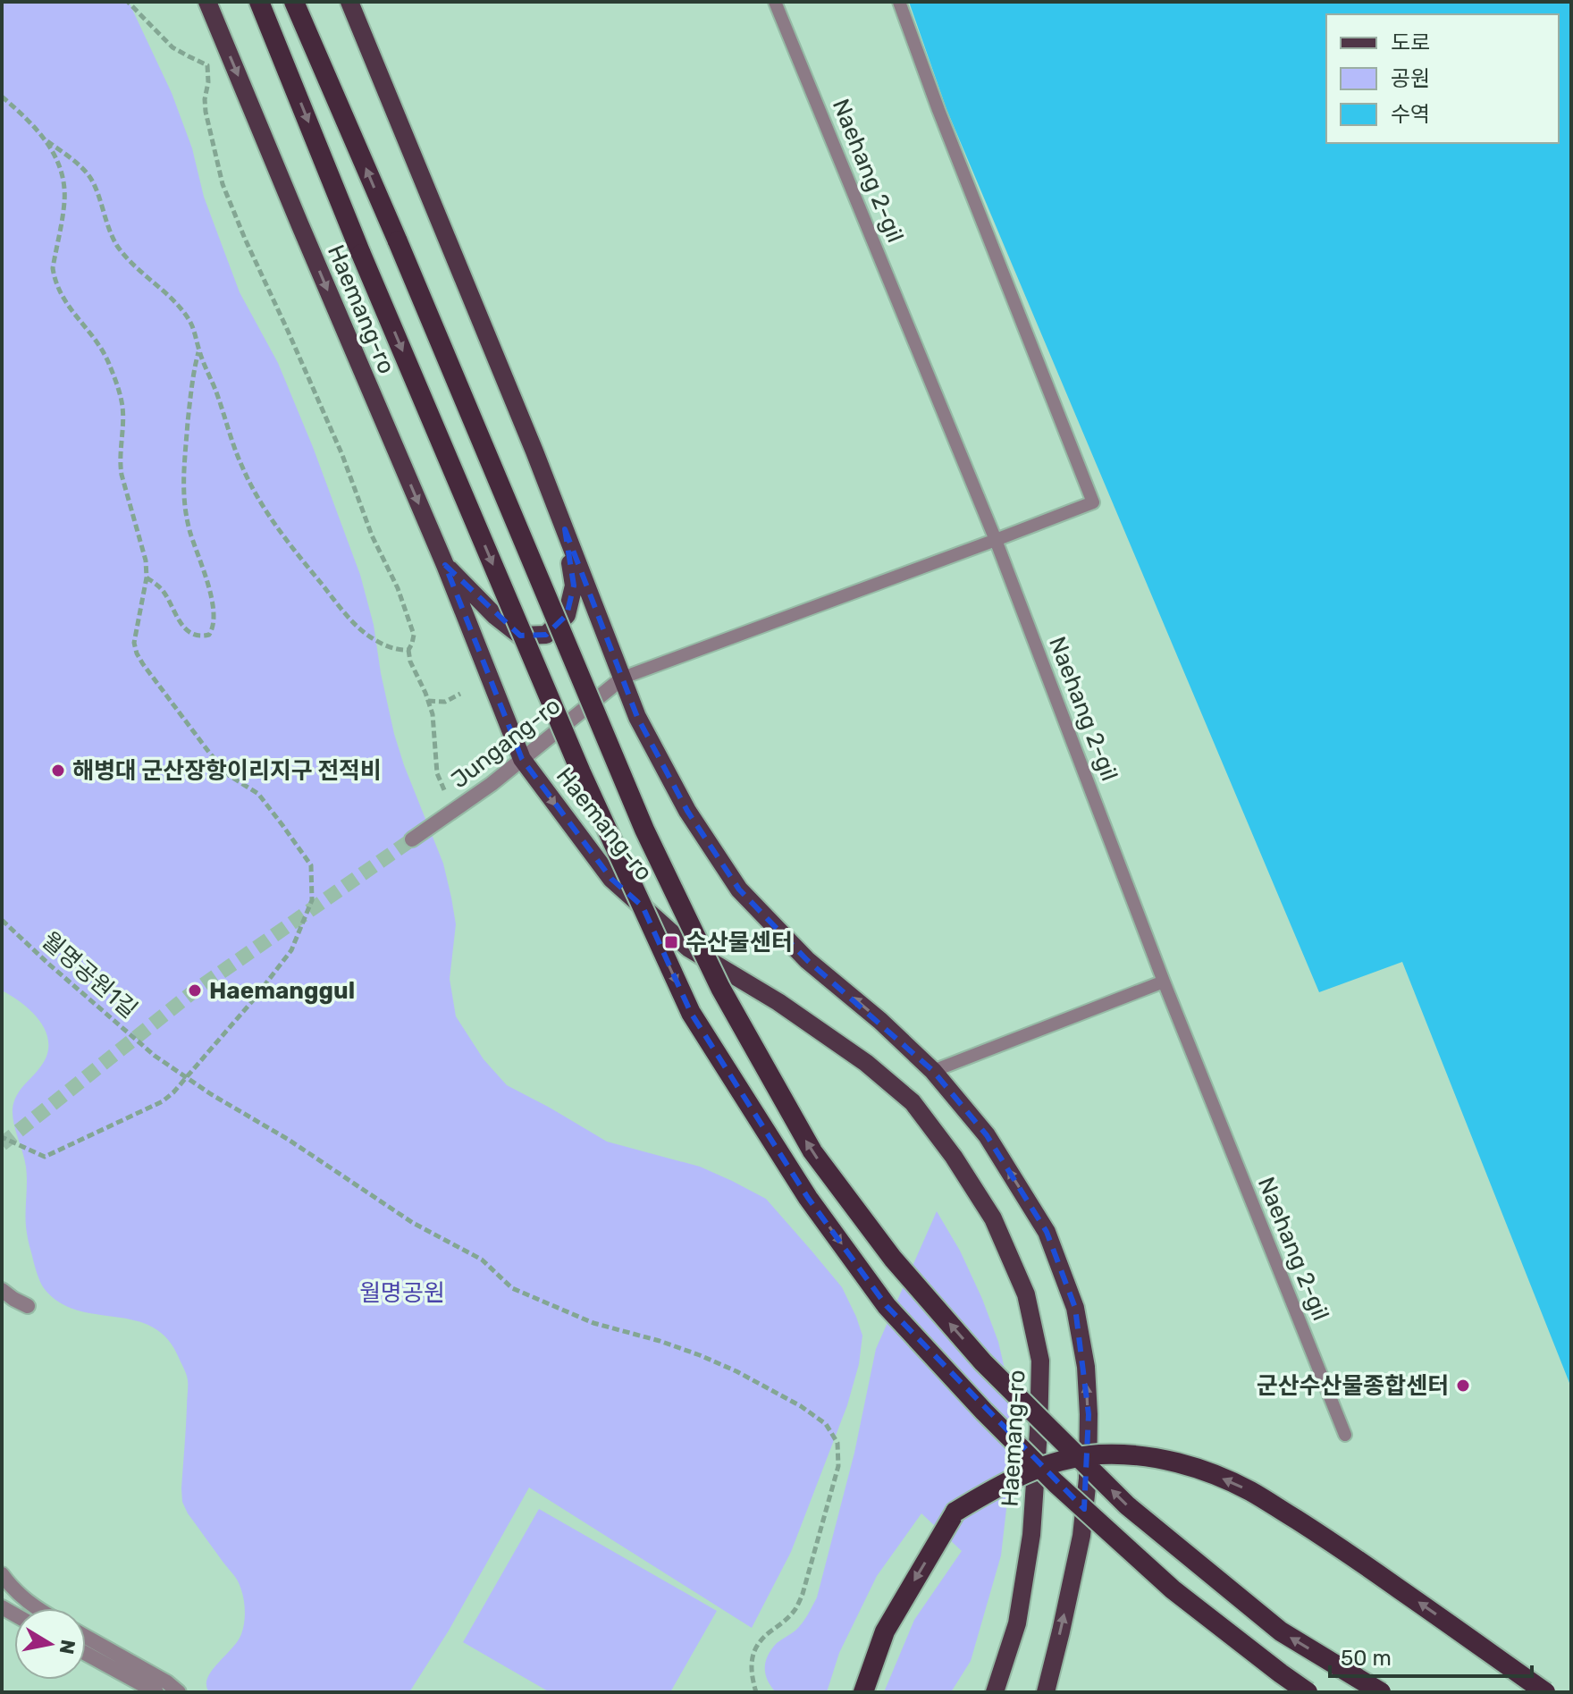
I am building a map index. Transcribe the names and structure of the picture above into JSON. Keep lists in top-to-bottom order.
{
  "streets": {
    "main road": ["Haemang-ro"],
    "street": ["Jungang-ro"],
    "lane": ["Naehang 2-gil"],
    "path": ["월명공원1길"]
  },
  "crossings": [
    ["Haemang-ro", "Jungang-ro"]
  ],
  "parks": ["월명공원"],
  "places": {
    "other": ["해병대 군산장항이리지구 전적비", "Haemanggul", "군산수산물종합센터"],
    "transit": ["수산물센터"]
  },
  "legend": ["도로", "공원", "수역"],
  "scale_bar": "50 m",
  "north": "right"
}
